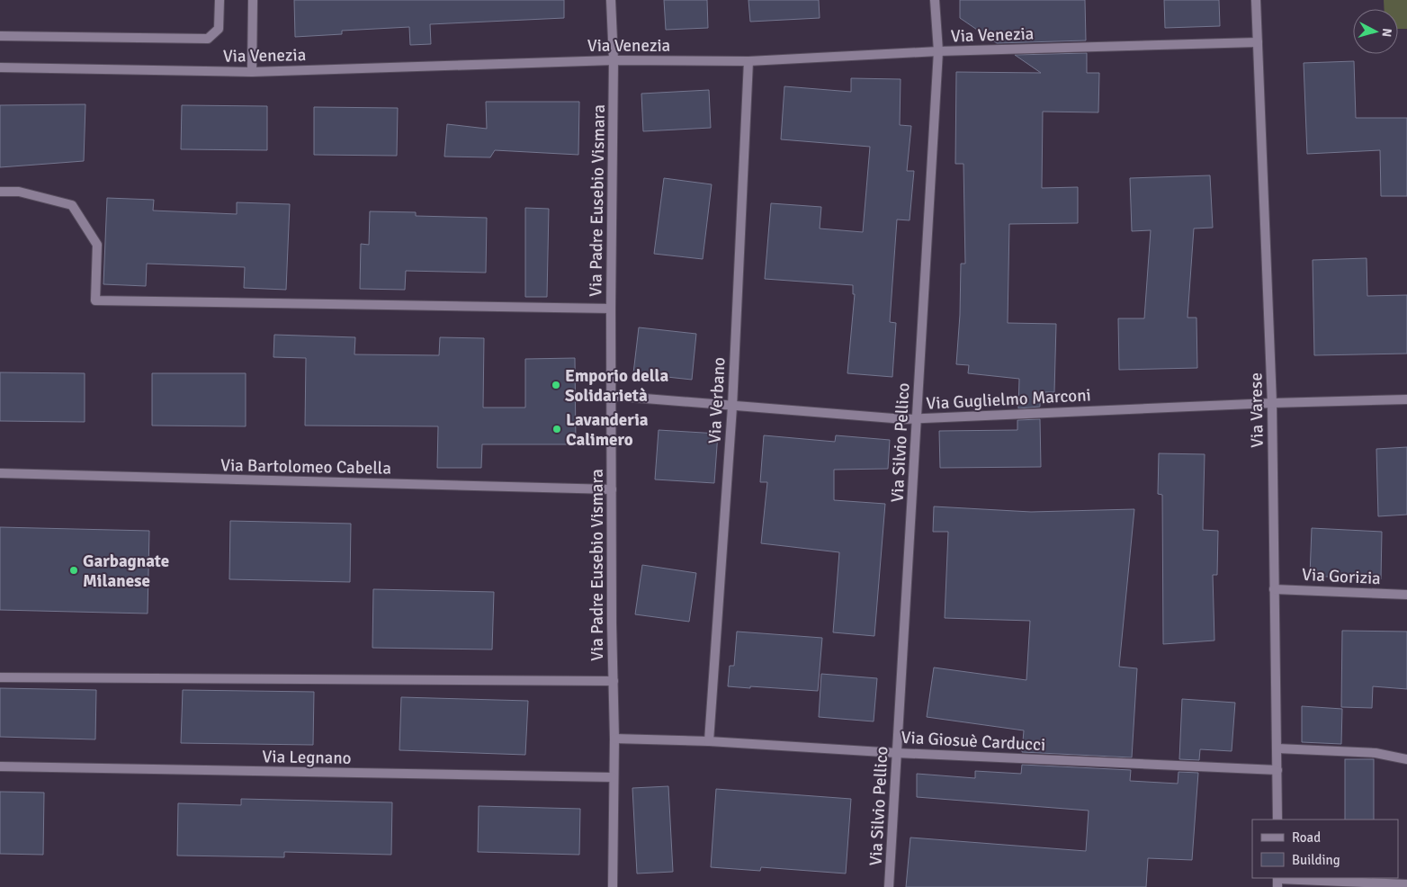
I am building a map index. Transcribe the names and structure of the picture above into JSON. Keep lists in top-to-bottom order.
{
  "streets": {
    "street": [
      "Via Venezia",
      "Via Padre Eusebio Vismara",
      "Via Guglielmo Marconi",
      "Via Verbano",
      "Via Varese",
      "Via Silvio Pellico",
      "Via Bartolomeo Cabella",
      "Via Gorizia",
      "Via Giosuè Carducci",
      "Via Legnano"
    ]
  },
  "crossings": [
    ["Via Venezia", "Via Padre Eusebio Vismara"],
    ["Via Venezia", "Via Verbano"],
    ["Via Venezia", "Via Varese"],
    ["Via Venezia", "Via Silvio Pellico"],
    ["Via Padre Eusebio Vismara", "Via Guglielmo Marconi"],
    ["Via Padre Eusebio Vismara", "Via Bartolomeo Cabella"],
    ["Via Padre Eusebio Vismara", "Via Giosuè Carducci"],
    ["Via Padre Eusebio Vismara", "Via Legnano"],
    ["Via Guglielmo Marconi", "Via Verbano"],
    ["Via Guglielmo Marconi", "Via Varese"],
    ["Via Guglielmo Marconi", "Via Silvio Pellico"],
    ["Via Verbano", "Via Giosuè Carducci"],
    ["Via Varese", "Via Gorizia"],
    ["Via Varese", "Via Giosuè Carducci"],
    ["Via Silvio Pellico", "Via Giosuè Carducci"]
  ],
  "places": ["Emporio della Solidarietà", "Lavanderia Calimero", "Garbagnate Milanese"],
  "legend": ["Road", "Building"],
  "north": "right"
}
